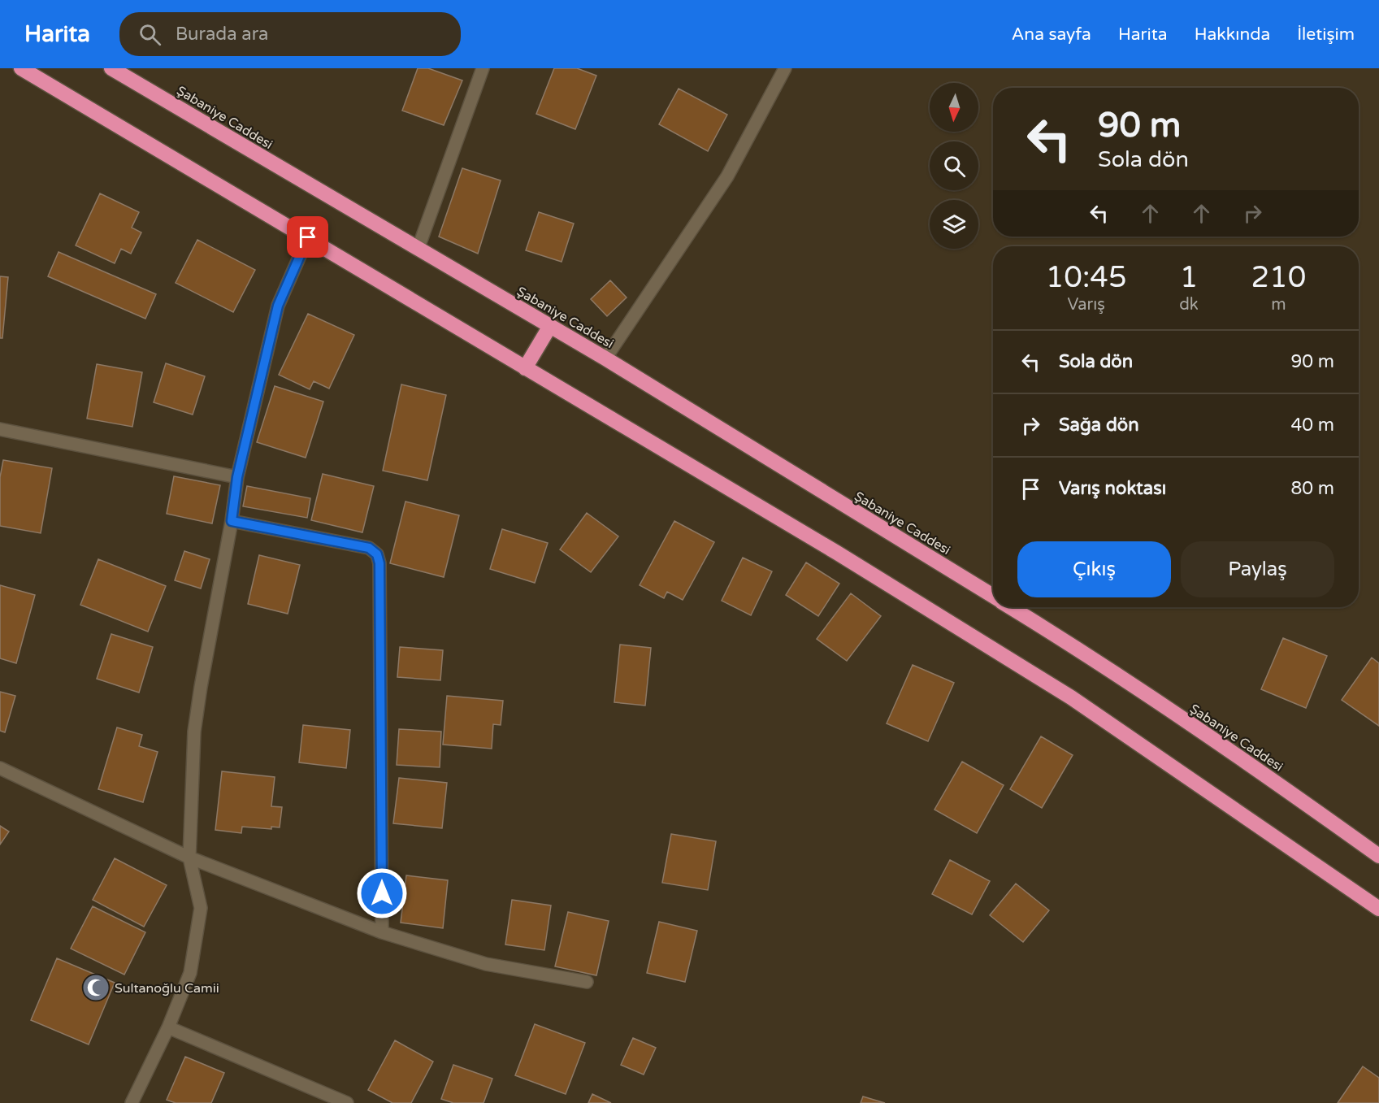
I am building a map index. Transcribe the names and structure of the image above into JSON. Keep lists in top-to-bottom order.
{
  "streets": {
    "highway": ["Şabaniye Caddesi"]
  },
  "places": {
    "mosque": ["Sultanoğlu Camii"]
  },
  "north": "bottom",
  "page": {
    "header": "Harita",
    "search": "Burada ara",
    "nav": [
      "Ana sayfa",
      "Harita",
      "Hakkında",
      "İletişim"
    ],
    "turn": ["90 m", "Sola dön"],
    "eta": [
      "10:45",
      "Varış",
      "1",
      "dk",
      "210",
      "m"
    ],
    "list": [
      {
        "name": "Sola dön",
        "value": "90 m"
      },
      {
        "name": "Sağa dön",
        "value": "40 m"
      },
      {
        "name": "Varış noktası",
        "value": "80 m"
      }
    ],
    "buttons": ["Çıkış", "Paylaş"]
  }
}
